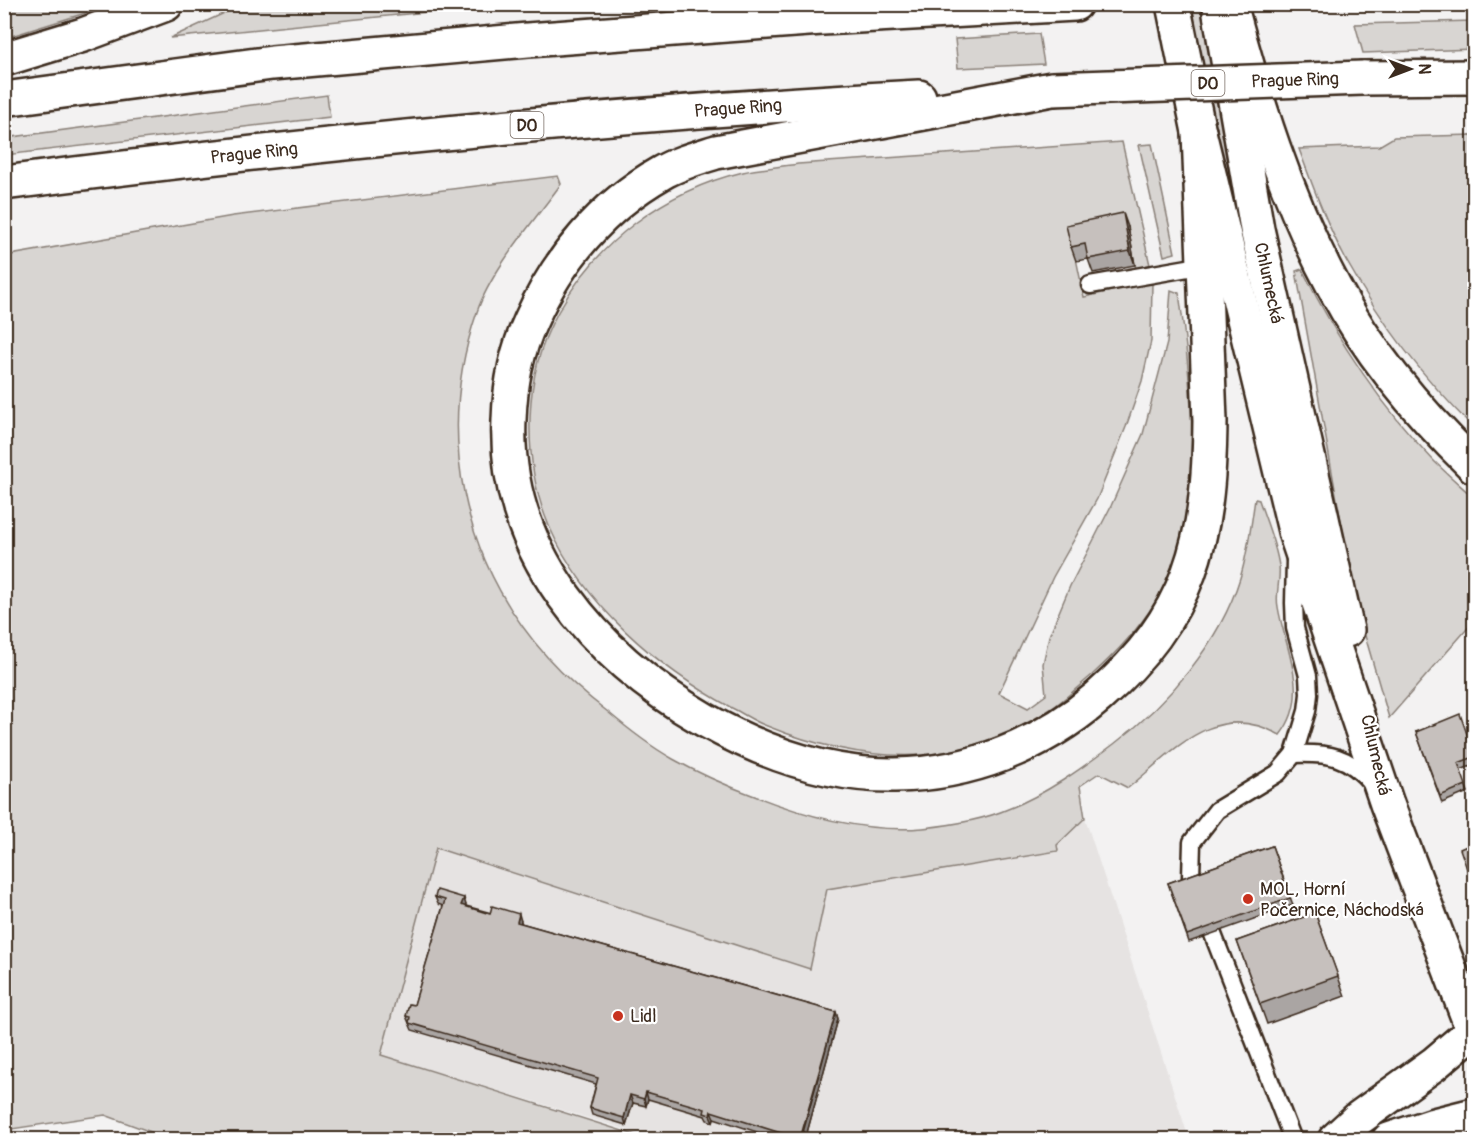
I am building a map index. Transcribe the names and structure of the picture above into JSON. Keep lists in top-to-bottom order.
{
  "streets": {
    "main road": ["Prague Ring", "D0", "Chlumecká"]
  },
  "places": ["MOL, Horní Počernice, Náchodská", "Lidl"],
  "north": "right"
}
